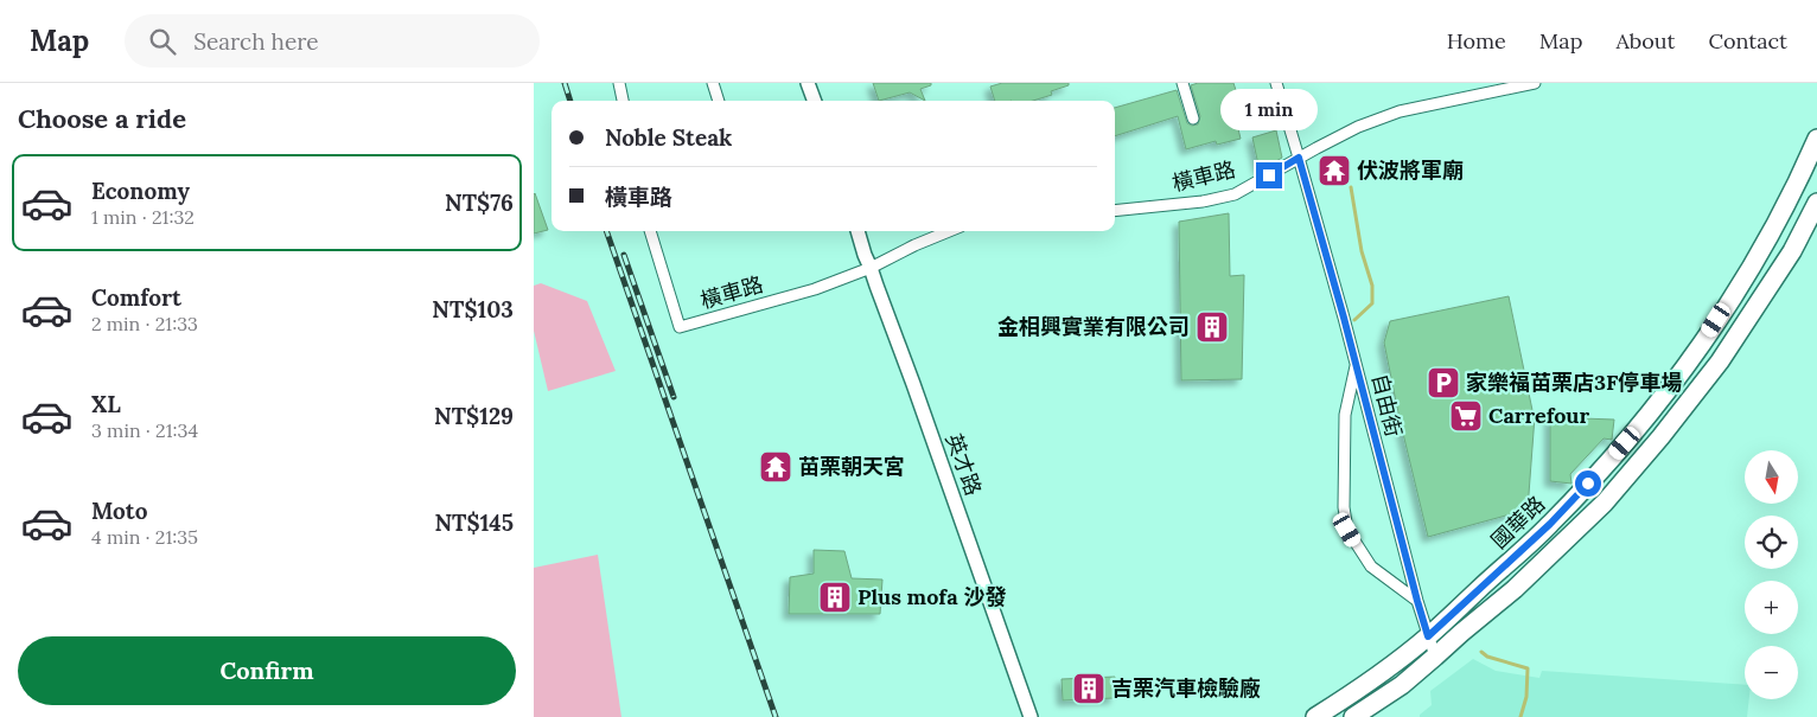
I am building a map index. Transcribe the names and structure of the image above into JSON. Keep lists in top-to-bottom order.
{
  "streets": {
    "main road": ["國華路"],
    "street": ["橫車路", "自由街", "英才路"]
  },
  "crossings": [
    ["橫車路", "自由街"],
    ["橫車路", "英才路"],
    ["自由街", "國華路"]
  ],
  "places": {
    "temple": ["伏波將軍廟", "苗栗朝天宮"],
    "building": ["金相興實業有限公司", "Plus mofa 沙發", "吉栗汽車檢驗廠"],
    "parking": ["家樂福苗栗店3F停車場"],
    "supermarket": ["Carrefour"]
  },
  "north": "bottom",
  "page": {
    "header": "Map",
    "search": "Search here",
    "nav": [
      "Home",
      "Map",
      "About",
      "Contact"
    ],
    "heading": "Choose a ride",
    "bubble": "1 min",
    "banner": ["Noble Steak", "橫車路"],
    "list": [
      {
        "name": "Economy",
        "note": "1 min · 21:32",
        "value": "NT$76"
      },
      {
        "name": "Comfort",
        "note": "2 min · 21:33",
        "value": "NT$103"
      },
      {
        "name": "XL",
        "note": "3 min · 21:34",
        "value": "NT$129"
      },
      {
        "name": "Moto",
        "note": "4 min · 21:35",
        "value": "NT$145"
      }
    ],
    "map_buttons": ["+", "−"],
    "buttons": "Confirm"
  }
}
